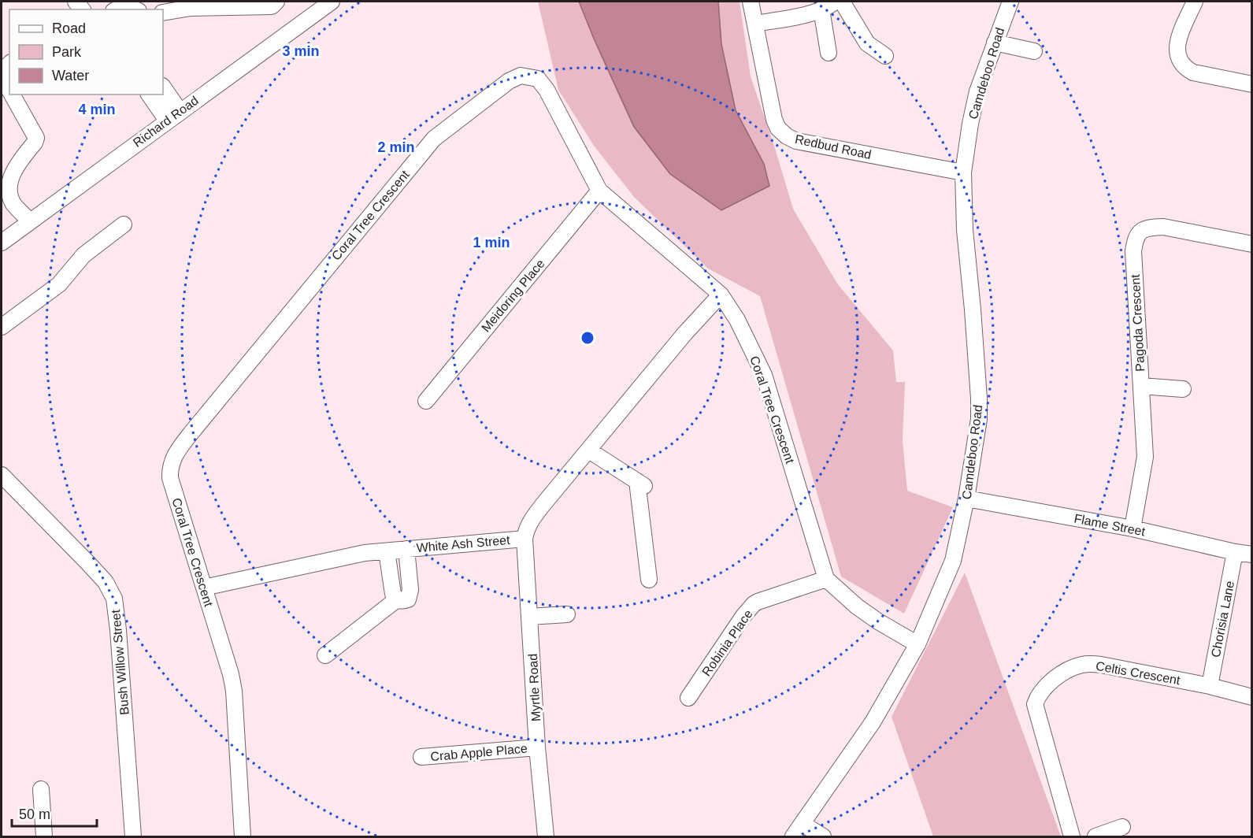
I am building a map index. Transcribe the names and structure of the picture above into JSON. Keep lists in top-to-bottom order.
{
  "streets": {
    "street": [
      "Camdeboo Road",
      "Richard Road",
      "Redbud Road",
      "Coral Tree Crescent",
      "Meidoring Place",
      "Pagoda Crescent",
      "Flame Street",
      "White Ash Street",
      "Chorisia Lane",
      "Robinia Place",
      "Bush Willow Street",
      "Celtis Crescent",
      "Myrtle Road",
      "Crab Apple Place"
    ]
  },
  "crossings": [
    ["Camdeboo Road", "Redbud Road"],
    ["Camdeboo Road", "Flame Street"],
    ["Coral Tree Crescent", "Meidoring Place"],
    ["Coral Tree Crescent", "White Ash Street"],
    ["Coral Tree Crescent", "Robinia Place"],
    ["Pagoda Crescent", "Flame Street"],
    ["Flame Street", "Chorisia Lane"],
    ["White Ash Street", "Myrtle Road"],
    ["Chorisia Lane", "Celtis Crescent"],
    ["Myrtle Road", "Crab Apple Place"]
  ],
  "legend": ["Road", "Park", "Water"],
  "scale_bar": "50 m",
  "rings": [
    "3 min",
    "4 min",
    "2 min",
    "1 min"
  ]
}
